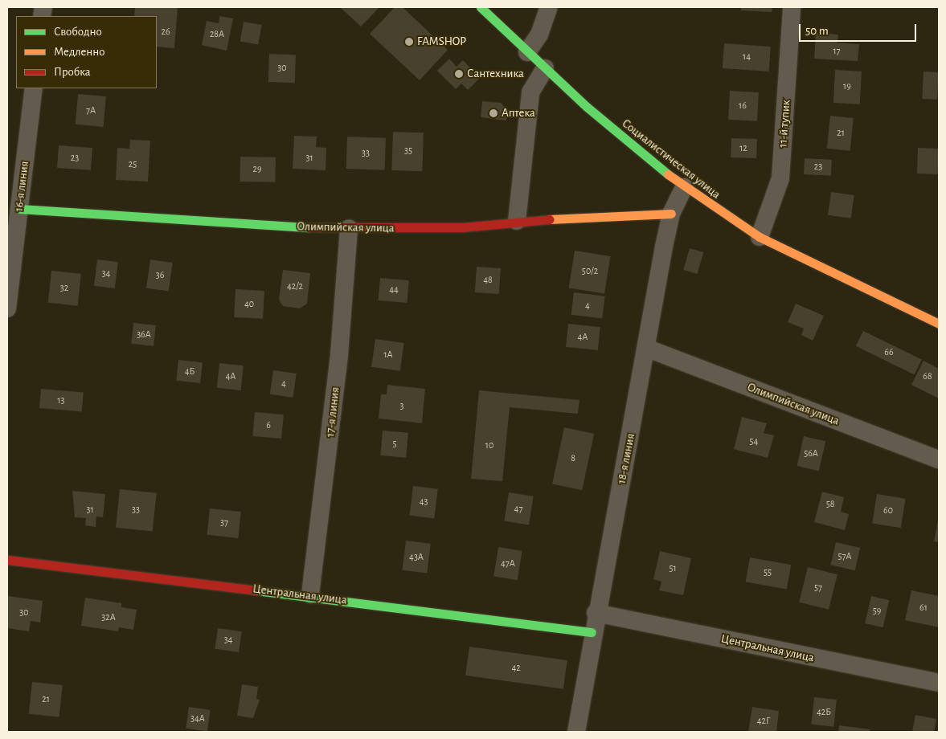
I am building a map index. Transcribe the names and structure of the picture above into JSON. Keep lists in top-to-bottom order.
{
  "streets": {
    "street": [
      "11-й тупик",
      "Социалистическая улица",
      "16-я линия",
      "Олимпийская улица",
      "17-я линия",
      "18-я линия",
      "Центральная улица"
    ]
  },
  "crossings": [
    ["11-й тупик", "Социалистическая улица"],
    ["Социалистическая улица", "18-я линия"],
    ["16-я линия", "Олимпийская улица"],
    ["Олимпийская улица", "17-я линия"],
    ["Олимпийская улица", "18-я линия"],
    ["17-я линия", "Центральная улица"],
    ["18-я линия", "Центральная улица"]
  ],
  "places": ["FAMSHOP", "Сантехника", "Аптека"],
  "house_numbers": [
    "26",
    "28А",
    "17",
    "14",
    "30",
    "19",
    "16",
    "7А",
    "21",
    "12",
    "35",
    "33",
    "23",
    "31",
    "25",
    "23",
    "29",
    "50/2",
    "34",
    "36",
    "48",
    "42/2",
    "32",
    "44",
    "40",
    "4",
    "36А",
    "4А",
    "66",
    "1А",
    "4Б",
    "4А",
    "68",
    "4",
    "13",
    "3",
    "6",
    "54",
    "5",
    "10",
    "56А",
    "8",
    "43",
    "58",
    "47",
    "31",
    "33",
    "60",
    "37",
    "57А",
    "43А",
    "47А",
    "51",
    "55",
    "57",
    "61",
    "59",
    "30",
    "32А",
    "34",
    "42",
    "21",
    "42Б",
    "34А",
    "42Г"
  ],
  "legend": ["Свободно", "Медленно", "Пробка"],
  "scale_bar": "50 m"
}
